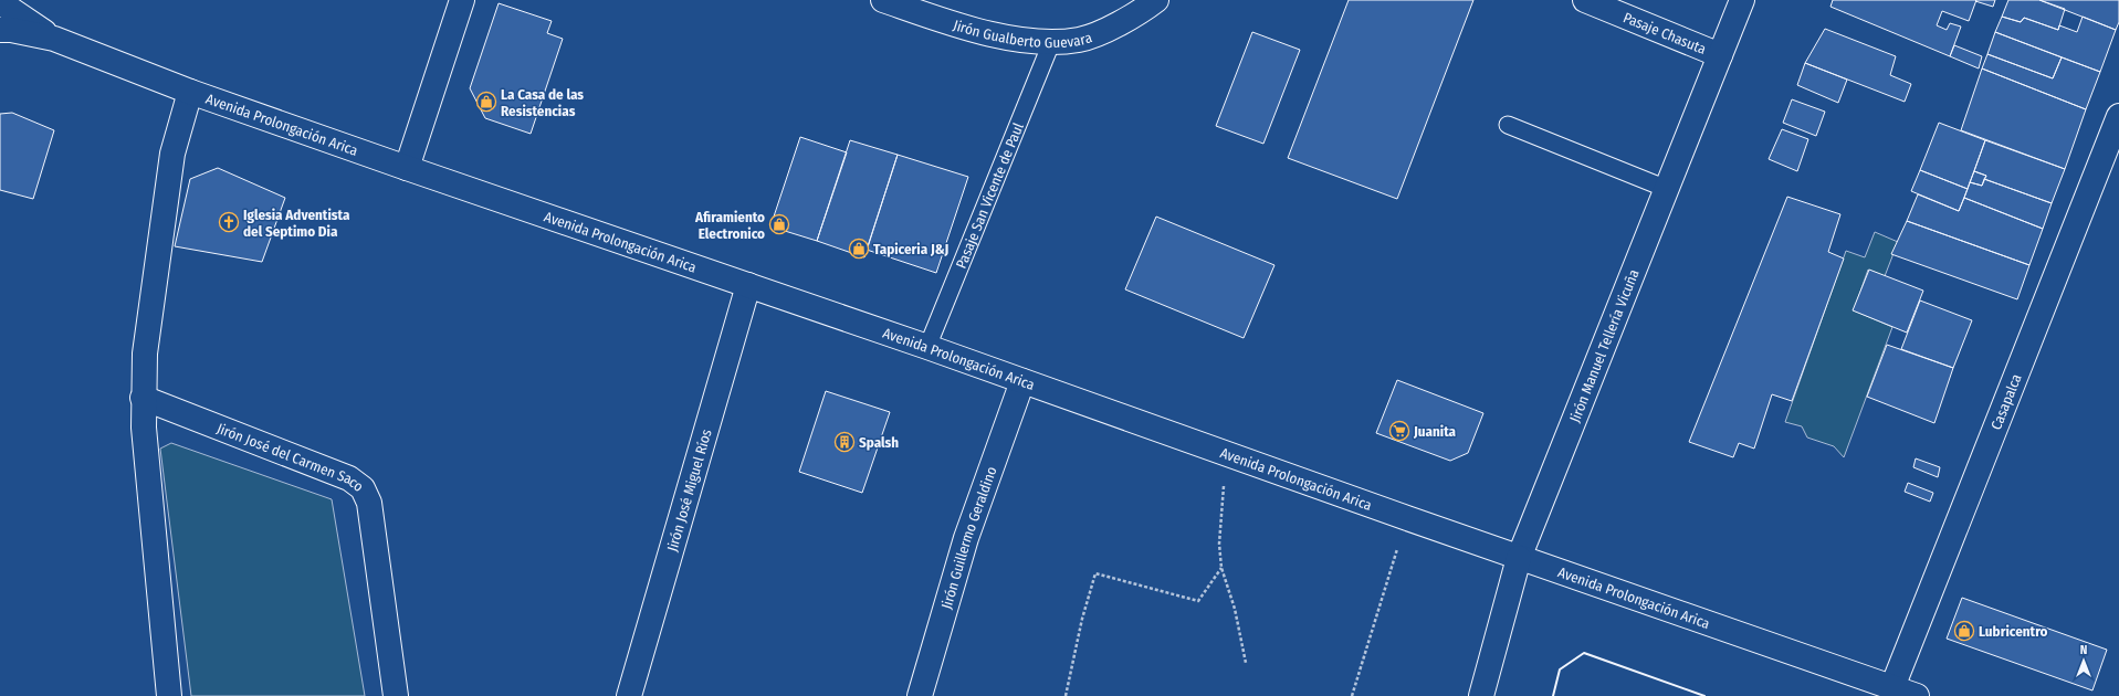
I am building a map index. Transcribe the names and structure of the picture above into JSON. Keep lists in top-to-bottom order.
{
  "streets": {
    "street": [
      "Jirón Gualberto Guevara",
      "Pasaje Chasuta",
      "Avenida Prolongación Arica",
      "Jirón Manuel Tellería Vicuña",
      "Casapalca",
      "Jirón José del Carmen Saco",
      "Jirón José Miguel Ríos",
      "Jirón Guillermo Geraldino"
    ],
    "lane": ["Pasaje San Vicente de Paul"]
  },
  "crossings": [
    ["Jirón Gualberto Guevara", "Pasaje San Vicente de Paul"],
    ["Pasaje Chasuta", "Jirón Manuel Tellería Vicuña"],
    ["Avenida Prolongación Arica", "Pasaje San Vicente de Paul"],
    ["Avenida Prolongación Arica", "Jirón Manuel Tellería Vicuña"],
    ["Avenida Prolongación Arica", "Casapalca"],
    ["Avenida Prolongación Arica", "Jirón José Miguel Ríos"],
    ["Avenida Prolongación Arica", "Jirón Guillermo Geraldino"]
  ],
  "places": {
    "shop": [
      "La Casa de las Resistencias",
      "Afiramiento Electronico",
      "Tapiceria J&J",
      "Lubricentro"
    ],
    "church": ["Iglesia Adventista del Septimo Dia"],
    "supermarket": ["Juanita"],
    "building": ["Spalsh"]
  },
  "north": "top"
}
